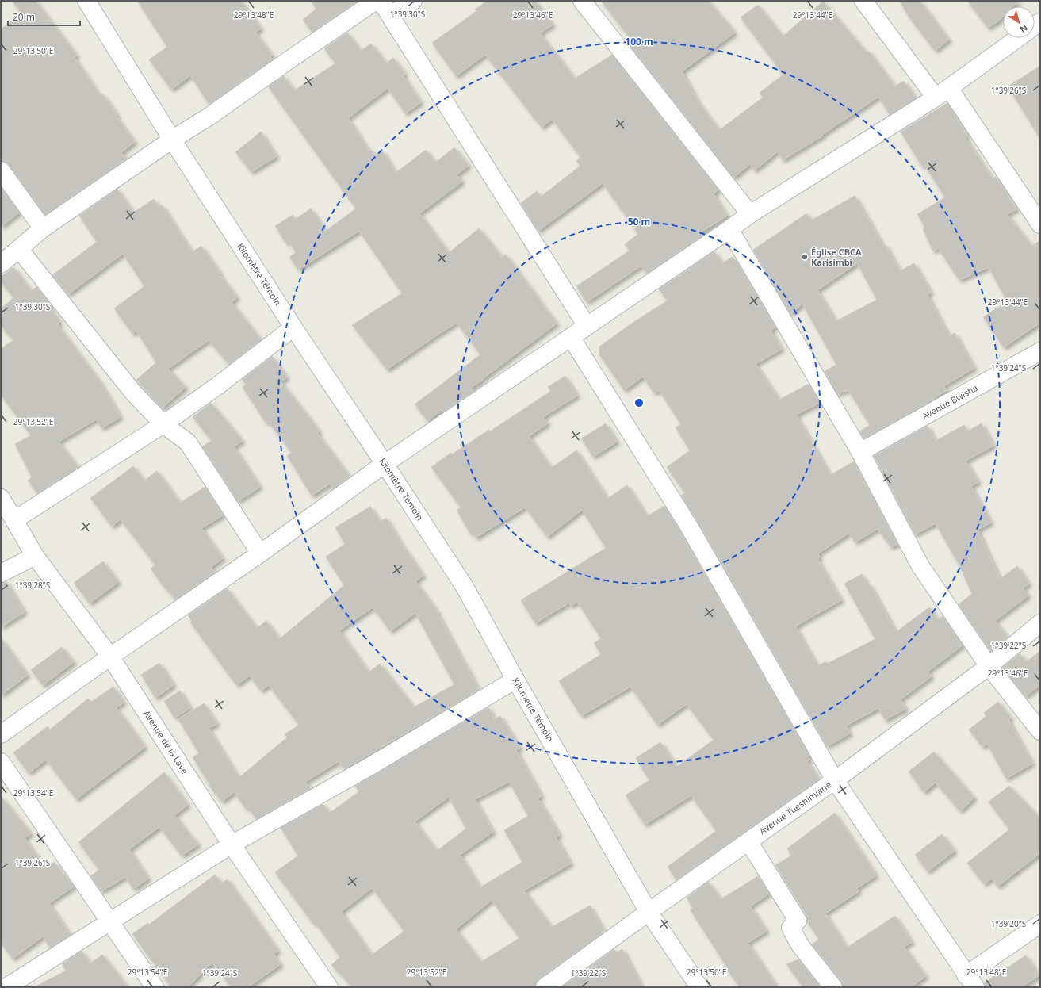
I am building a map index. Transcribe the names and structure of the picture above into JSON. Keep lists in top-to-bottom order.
{
  "streets": {
    "street": [
      "Kilomètre Témoin",
      "Avenue Bwisha",
      "Avenue de la Lave",
      "Avenue Tueshimiane"
    ]
  },
  "crossings": [
    ["Kilomètre Témoin", "Avenue Tueshimiane"]
  ],
  "places": ["Église CBCA Karisimbi"],
  "scale_bar": "20 m",
  "north": "bottom right",
  "coordinates": [
    "1°39'30\"S",
    "29°13'48\"E",
    "29°13'46\"E",
    "29°13'44\"E",
    "29°13'50\"E",
    "1°39'26\"S",
    "1°39'24\"S",
    "29°13'52\"E",
    "1°39'28\"S",
    "1°39'22\"S",
    "29°13'54\"E",
    "1°39'20\"S"
  ],
  "rings": ["100 m", "50 m"]
}
